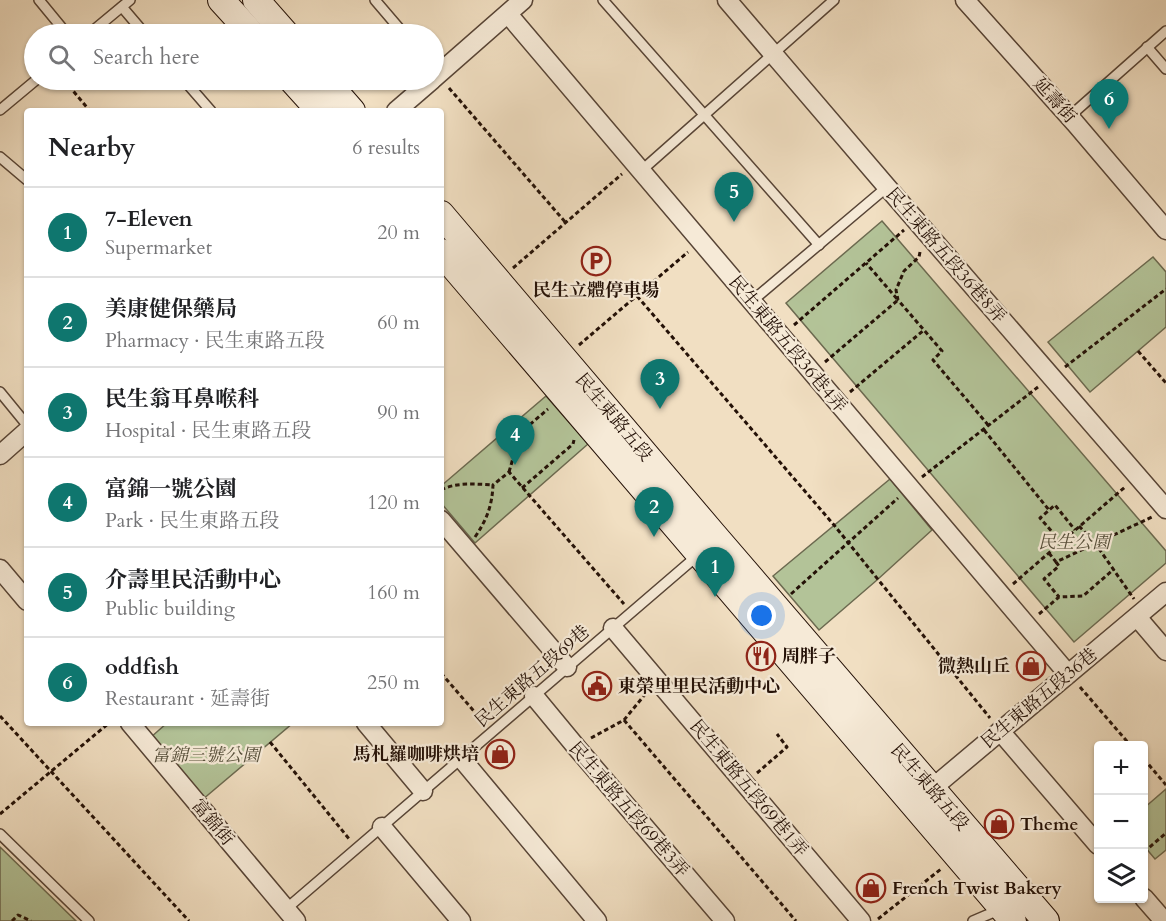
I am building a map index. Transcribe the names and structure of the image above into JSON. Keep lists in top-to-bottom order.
{
  "streets": {
    "street": [
      "延壽街",
      "民生東路五段36巷8弄",
      "民生東路五段36巷4弄",
      "民生東路五段",
      "民生東路五段36巷",
      "民生東路五段69巷1弄",
      "民生東路五段69巷3弄",
      "富錦街"
    ],
    "lane": ["民生東路五段69巷"]
  },
  "crossings": [
    ["民生東路五段36巷4弄", "民生東路五段36巷"],
    ["民生東路五段", "民生東路五段69巷"],
    ["民生東路五段", "民生東路五段36巷"],
    ["民生東路五段69巷", "民生東路五段69巷1弄"],
    ["民生東路五段69巷", "民生東路五段69巷3弄"],
    ["民生東路五段69巷", "富錦街"]
  ],
  "parks": ["民生公園", "富錦三號公園"],
  "places": {
    "parking": ["民生立體停車場"],
    "restaurant": ["周胖子"],
    "shop": [
      "微熱山丘",
      "馬札羅咖啡烘培",
      "Theme",
      "French Twist Bakery"
    ],
    "public building": ["東榮里里民活動中心"]
  },
  "page": {
    "search": "Search here",
    "pins": [
      "6",
      "5",
      "3",
      "4",
      "2",
      "1"
    ],
    "heading": ["Nearby", "6 results"],
    "list": [
      {
        "mark": "1",
        "name": "7-Eleven",
        "note": "Supermarket",
        "value": "20 m"
      },
      {
        "mark": "2",
        "name": "美康健保藥局",
        "note": "Pharmacy · 民生東路五段",
        "value": "60 m"
      },
      {
        "mark": "3",
        "name": "民生翁耳鼻喉科",
        "note": "Hospital · 民生東路五段",
        "value": "90 m"
      },
      {
        "mark": "4",
        "name": "富錦一號公園",
        "note": "Park · 民生東路五段",
        "value": "120 m"
      },
      {
        "mark": "5",
        "name": "介壽里民活動中心",
        "note": "Public building",
        "value": "160 m"
      },
      {
        "mark": "6",
        "name": "oddfish",
        "note": "Restaurant · 延壽街",
        "value": "250 m"
      }
    ],
    "map_buttons": ["+", "−"]
  }
}
